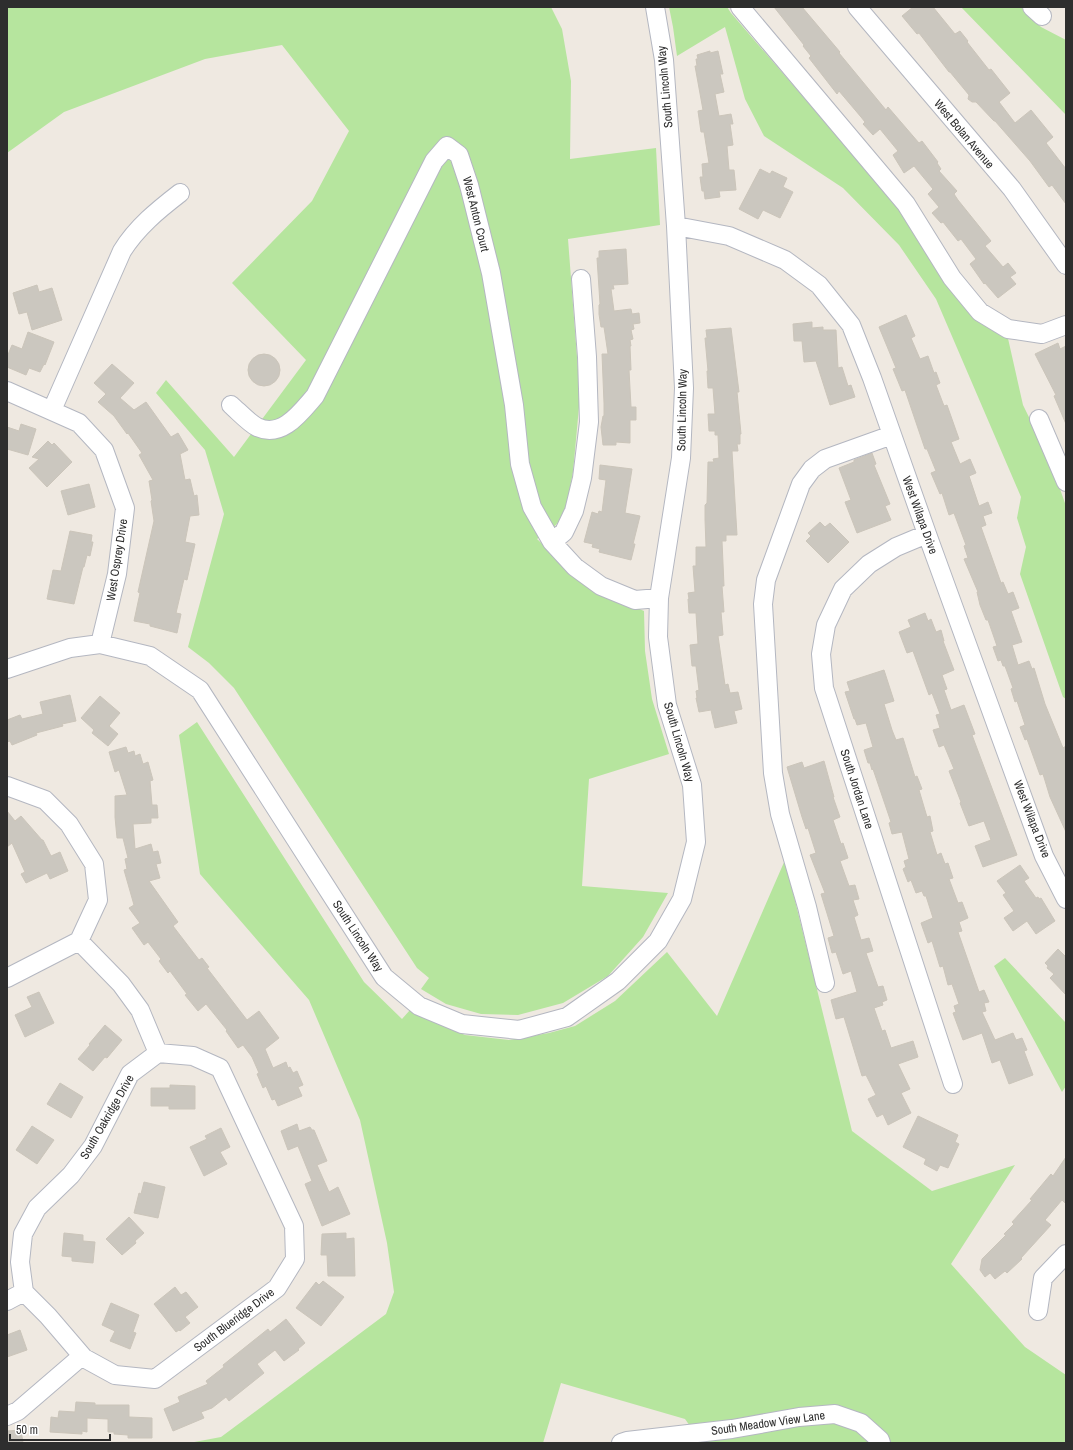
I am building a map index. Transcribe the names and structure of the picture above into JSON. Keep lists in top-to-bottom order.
{
  "streets": {
    "street": [
      "South Lincoln Way",
      "West Bolan Avenue",
      "West Anton Court",
      "West Wilapa Drive",
      "West Osprey Drive",
      "South Jordan Lane",
      "South Oakridge Drive",
      "South Blueridge Drive",
      "South Meadow View Lane"
    ]
  },
  "crossings": [
    ["South Lincoln Way", "West Anton Court"],
    ["South Lincoln Way", "West Wilapa Drive"],
    ["South Lincoln Way", "West Osprey Drive"],
    ["West Wilapa Drive", "South Jordan Lane"],
    ["South Oakridge Drive", "South Blueridge Drive"]
  ],
  "scale_bar": "50 m"
}
